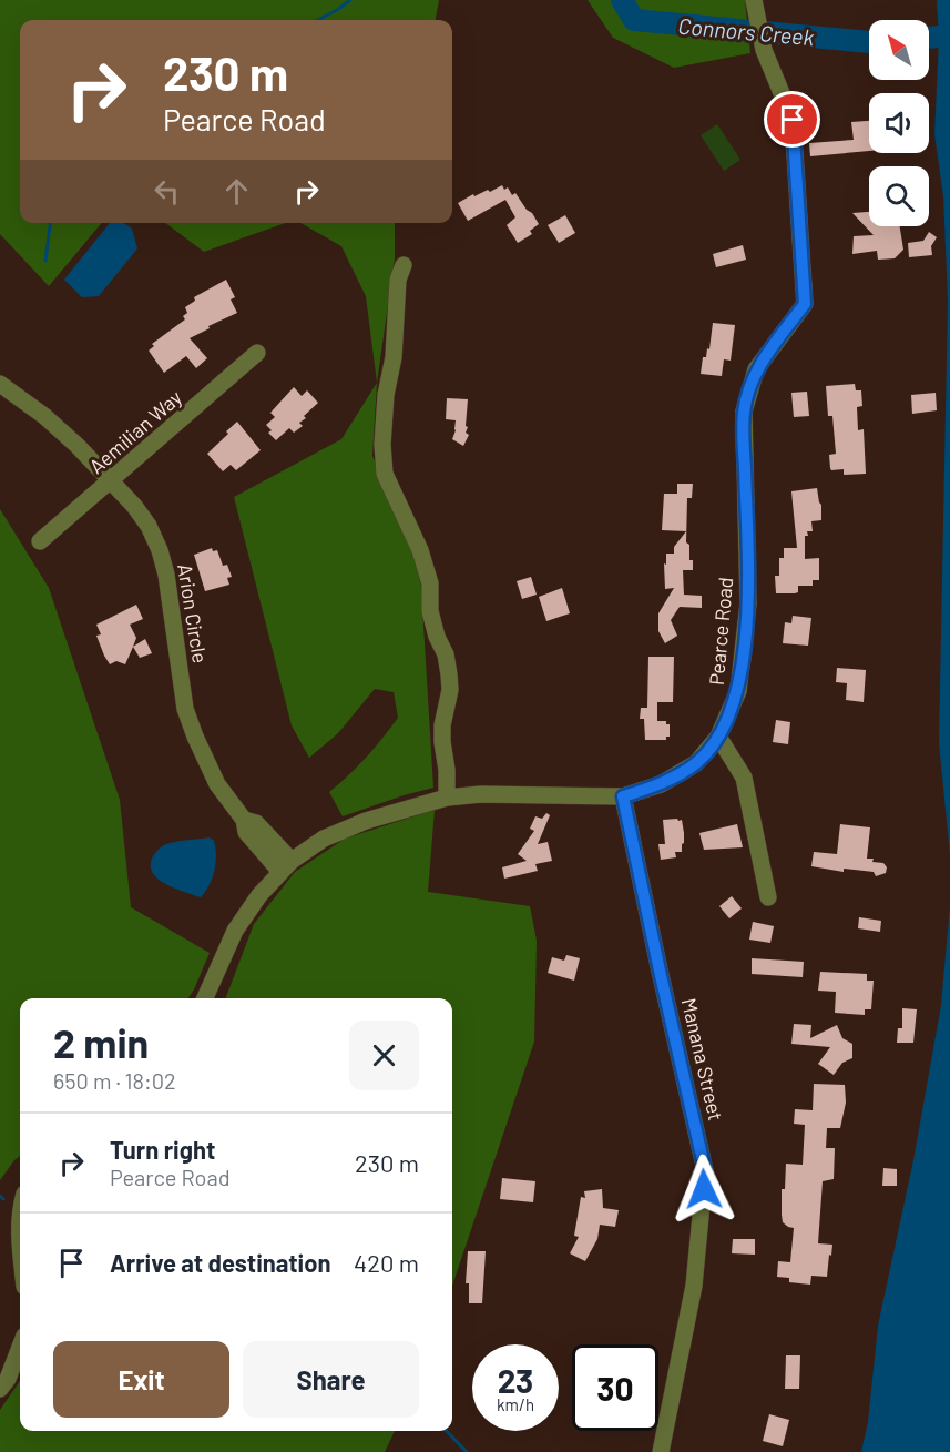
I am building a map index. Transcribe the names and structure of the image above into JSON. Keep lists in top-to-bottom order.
{
  "streets": {
    "street": [
      "Aemilian Way",
      "Arion Circle",
      "Pearce Road",
      "Manana Street"
    ]
  },
  "crossings": [
    ["Aemilian Way", "Arion Circle"],
    ["Arion Circle", "Pearce Road"],
    ["Pearce Road", "Manana Street"]
  ],
  "water": ["Connors Creek"],
  "north": "top left",
  "page": {
    "turn": ["230 m", "Pearce Road"],
    "heading": ["2 min", "650 m · 18:02"],
    "list": [
      {
        "name": "Turn right",
        "note": "Pearce Road",
        "value": "230 m"
      },
      {
        "name": "Arrive at destination",
        "value": "420 m"
      }
    ],
    "buttons": ["Exit", "Share"],
    "speed": "23 km/h",
    "limit": "30"
  }
}
